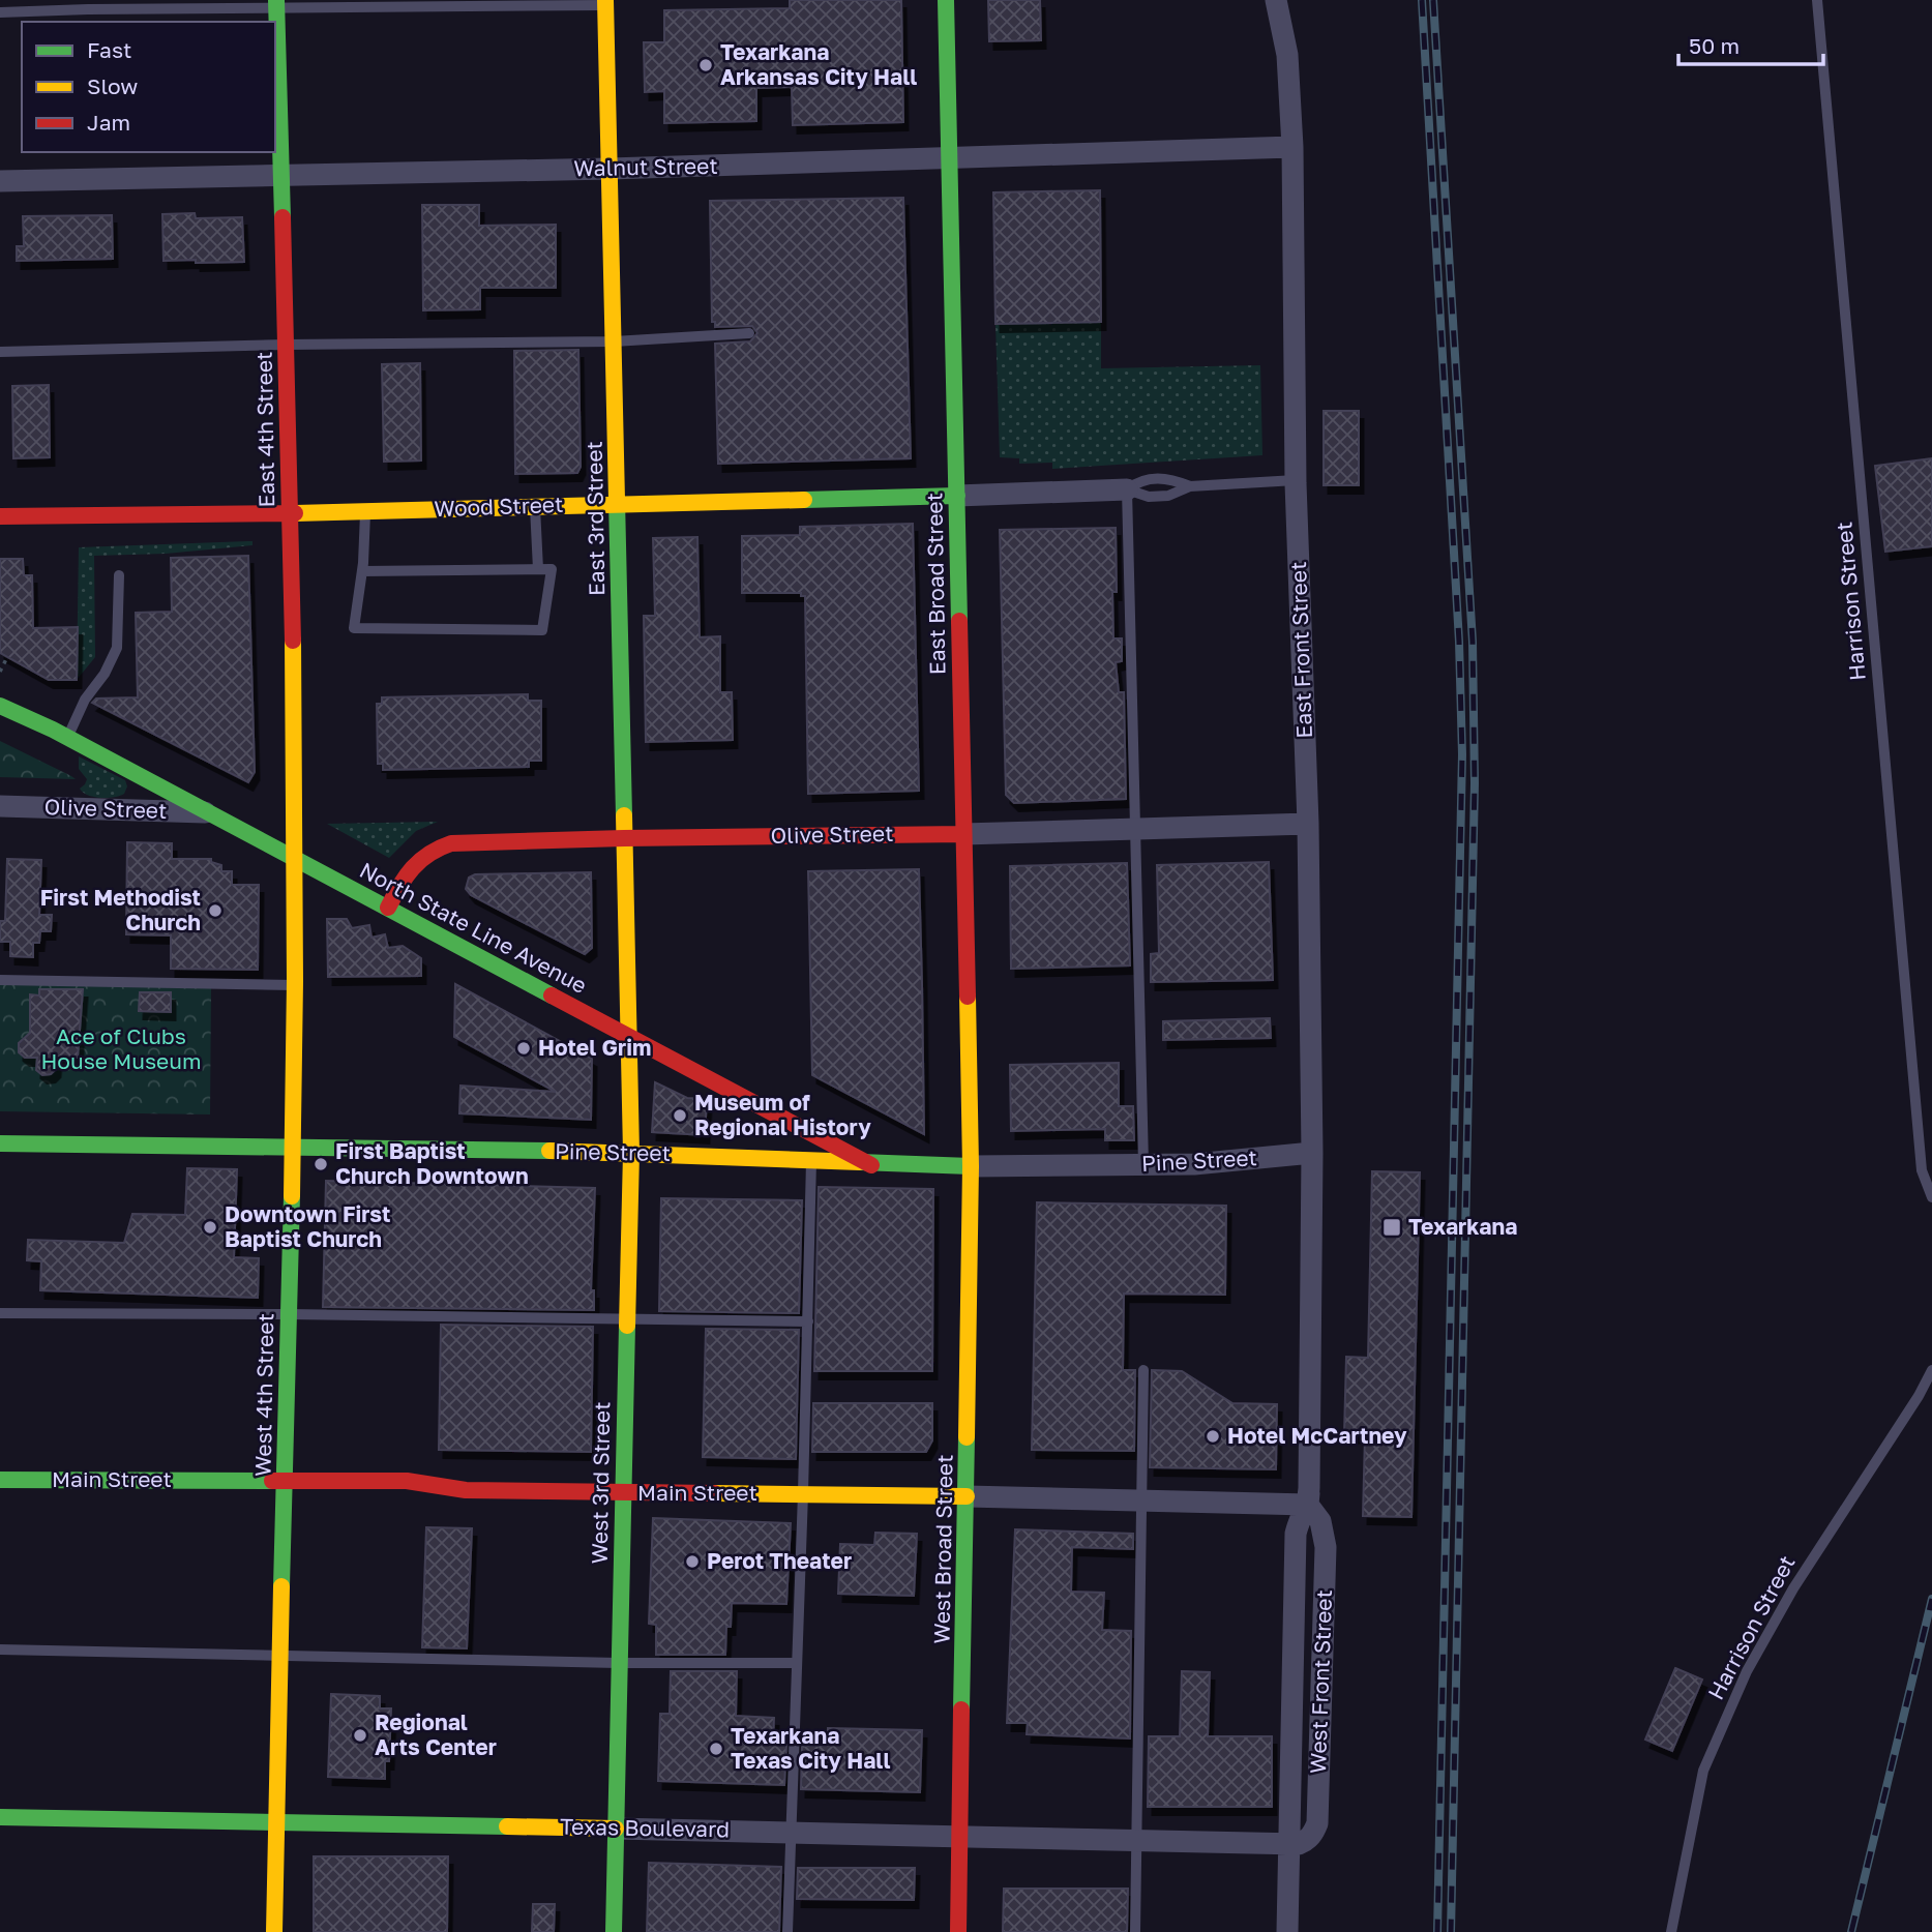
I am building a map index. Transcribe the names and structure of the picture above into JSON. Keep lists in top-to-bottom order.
{
  "streets": {
    "street": [
      "Walnut Street",
      "East 4th Street",
      "Wood Street",
      "East 3rd Street",
      "East Broad Street",
      "East Front Street",
      "Olive Street",
      "North State Line Avenue",
      "Pine Street",
      "West 4th Street",
      "Main Street",
      "West 3rd Street",
      "West Broad Street",
      "West Front Street",
      "Texas Boulevard"
    ],
    "lane": ["Harrison Street"]
  },
  "crossings": [
    ["Walnut Street", "East 4th Street"],
    ["Walnut Street", "East 3rd Street"],
    ["Walnut Street", "East Broad Street"],
    ["Walnut Street", "East Front Street"],
    ["East 4th Street", "Wood Street"],
    ["East 4th Street", "North State Line Avenue"],
    ["East 4th Street", "West 4th Street"],
    ["Wood Street", "East 3rd Street"],
    ["Wood Street", "East Broad Street"],
    ["East 3rd Street", "Olive Street"],
    ["East 3rd Street", "North State Line Avenue"],
    ["East 3rd Street", "West 3rd Street"],
    ["East Broad Street", "Olive Street"],
    ["East Broad Street", "Pine Street"],
    ["East Broad Street", "West Broad Street"],
    ["East Front Street", "Olive Street"],
    ["East Front Street", "Pine Street"],
    ["East Front Street", "West Front Street"],
    ["Olive Street", "North State Line Avenue"],
    ["North State Line Avenue", "Pine Street"],
    ["North State Line Avenue", "West 4th Street"],
    ["North State Line Avenue", "West 3rd Street"],
    ["Pine Street", "West 4th Street"],
    ["Pine Street", "West 3rd Street"],
    ["Pine Street", "West Broad Street"],
    ["Pine Street", "West Front Street"],
    ["West 4th Street", "Main Street"],
    ["West 4th Street", "Texas Boulevard"],
    ["Main Street", "West 3rd Street"],
    ["Main Street", "West Broad Street"],
    ["Main Street", "West Front Street"],
    ["West 3rd Street", "Texas Boulevard"],
    ["West Broad Street", "Texas Boulevard"],
    ["West Front Street", "Texas Boulevard"]
  ],
  "parks": ["Ace of Clubs House Museum"],
  "places": {
    "other": [
      "Texarkana Arkansas City Hall",
      "First Methodist Church",
      "Hotel Grim",
      "Museum of Regional History",
      "First Baptist Church Downtown",
      "Downtown First Baptist Church",
      "Hotel McCartney",
      "Perot Theater",
      "Regional Arts Center",
      "Texarkana Texas City Hall"
    ],
    "transit": ["Texarkana"]
  },
  "legend": ["Fast", "Slow", "Jam"],
  "scale_bar": "50 m"
}
